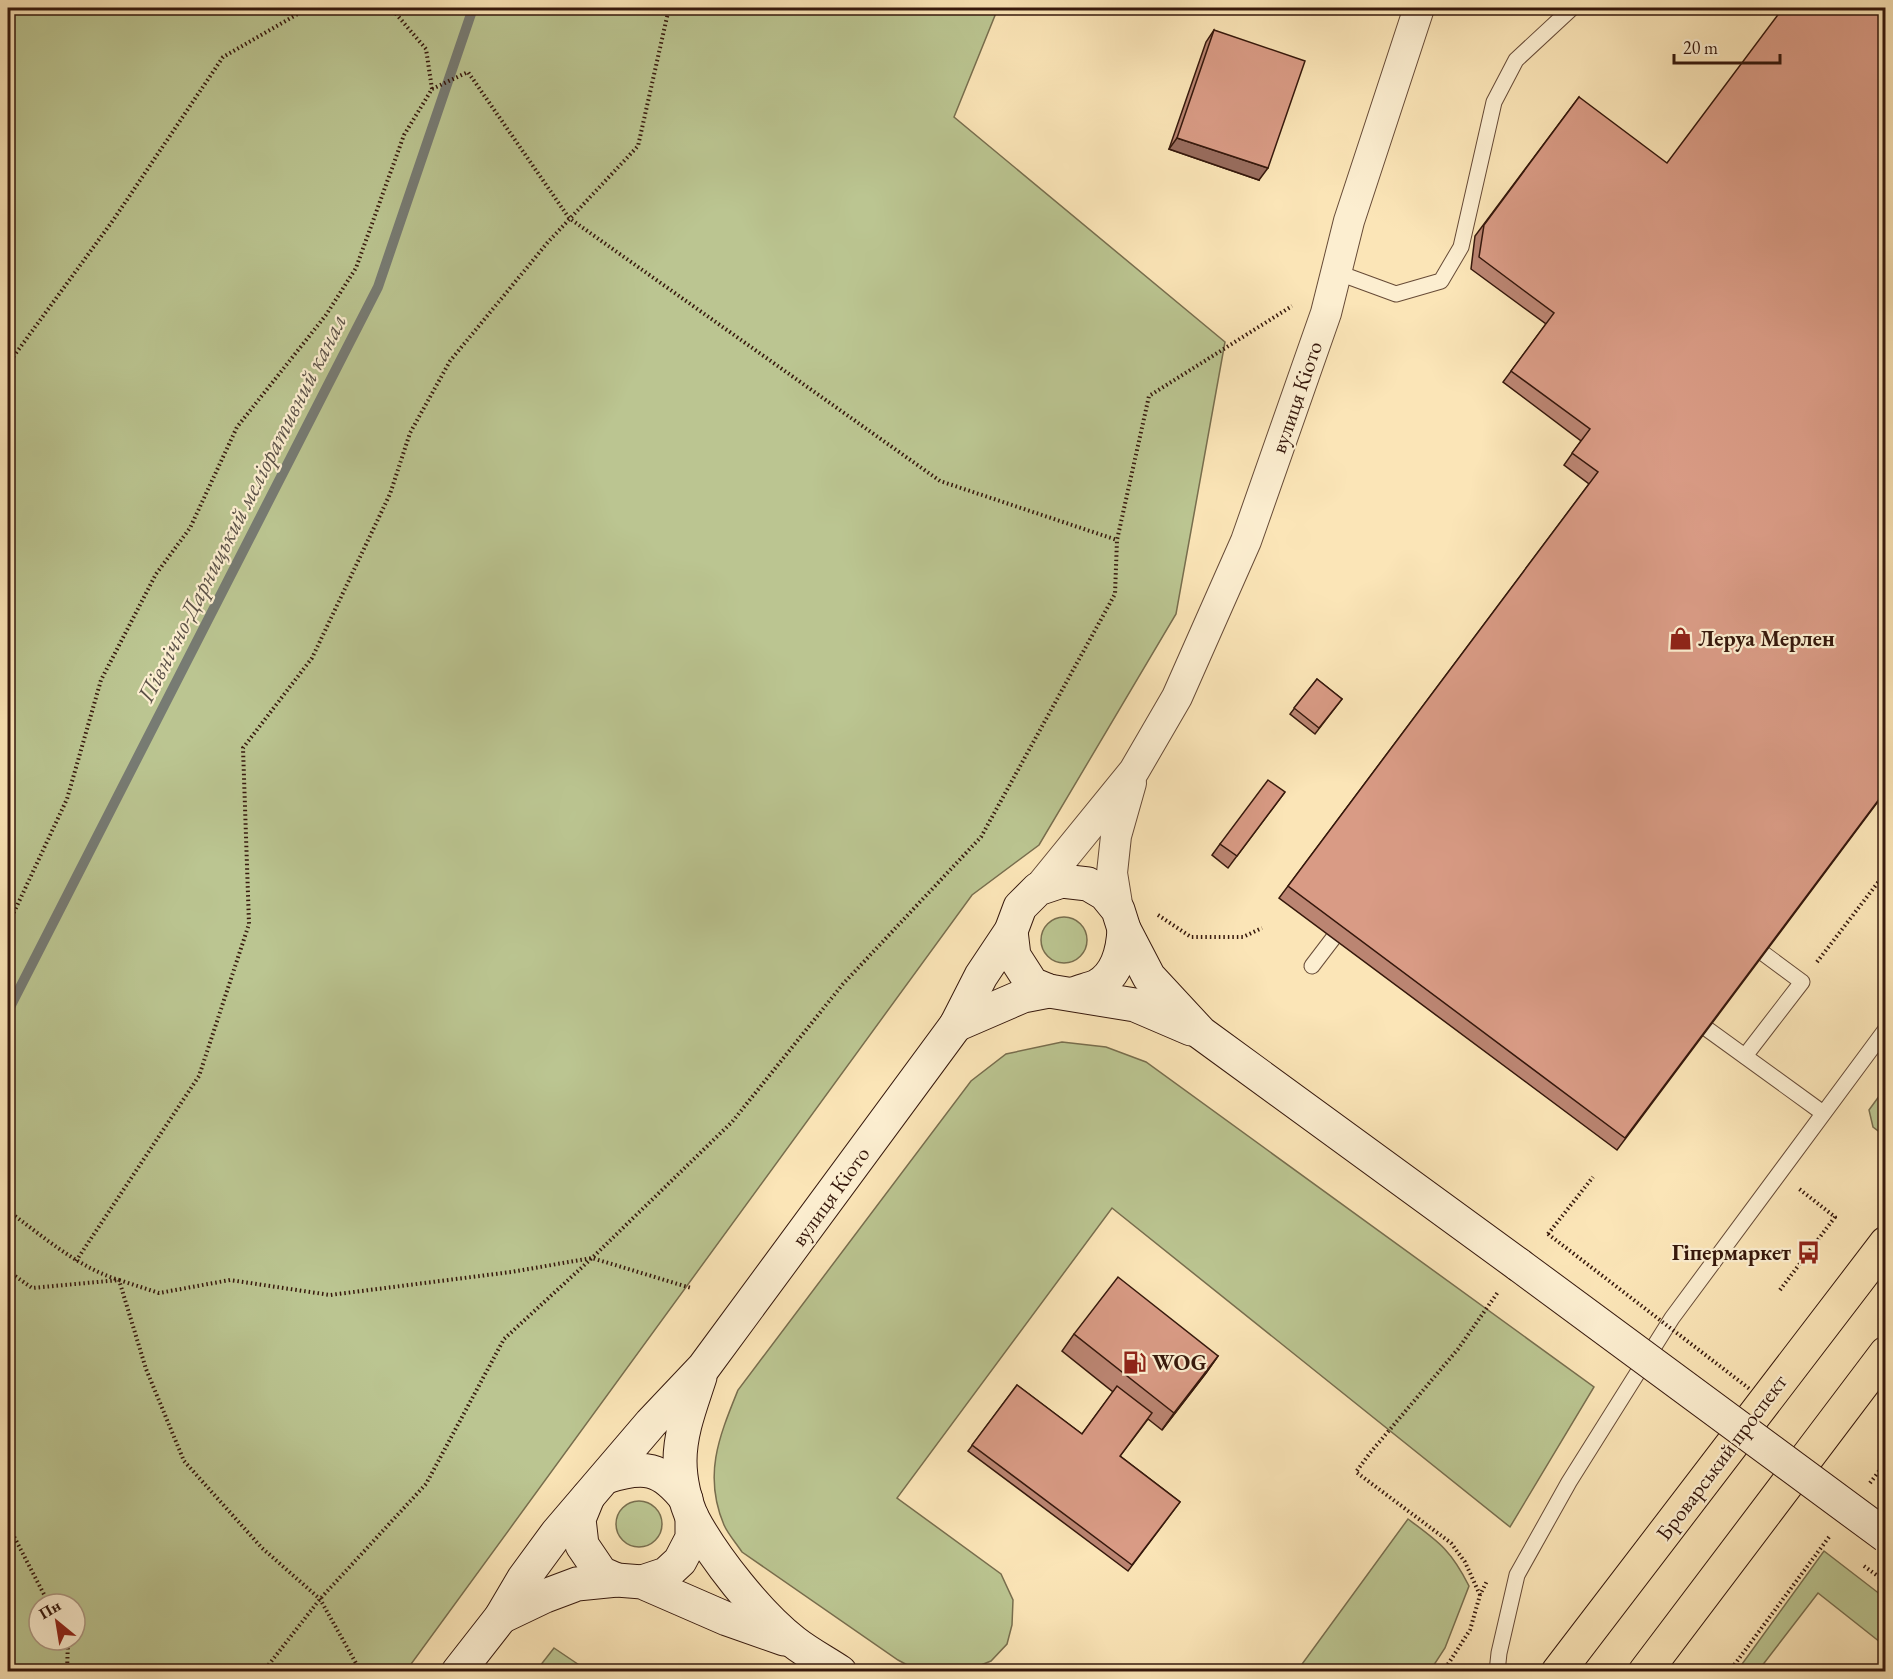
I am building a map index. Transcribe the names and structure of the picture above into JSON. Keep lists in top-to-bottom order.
{
  "streets": {
    "highway": ["Броварський проспект"],
    "street": ["вулиця Кіото"]
  },
  "water": ["Північно-Дарницький меліоративний канал"],
  "places": {
    "shop": ["Леруа Мерлен"],
    "bus stop": ["Гіпермаркет"],
    "fuel station": ["WOG"]
  },
  "scale_bar": "20 m",
  "north": "top left"
}
